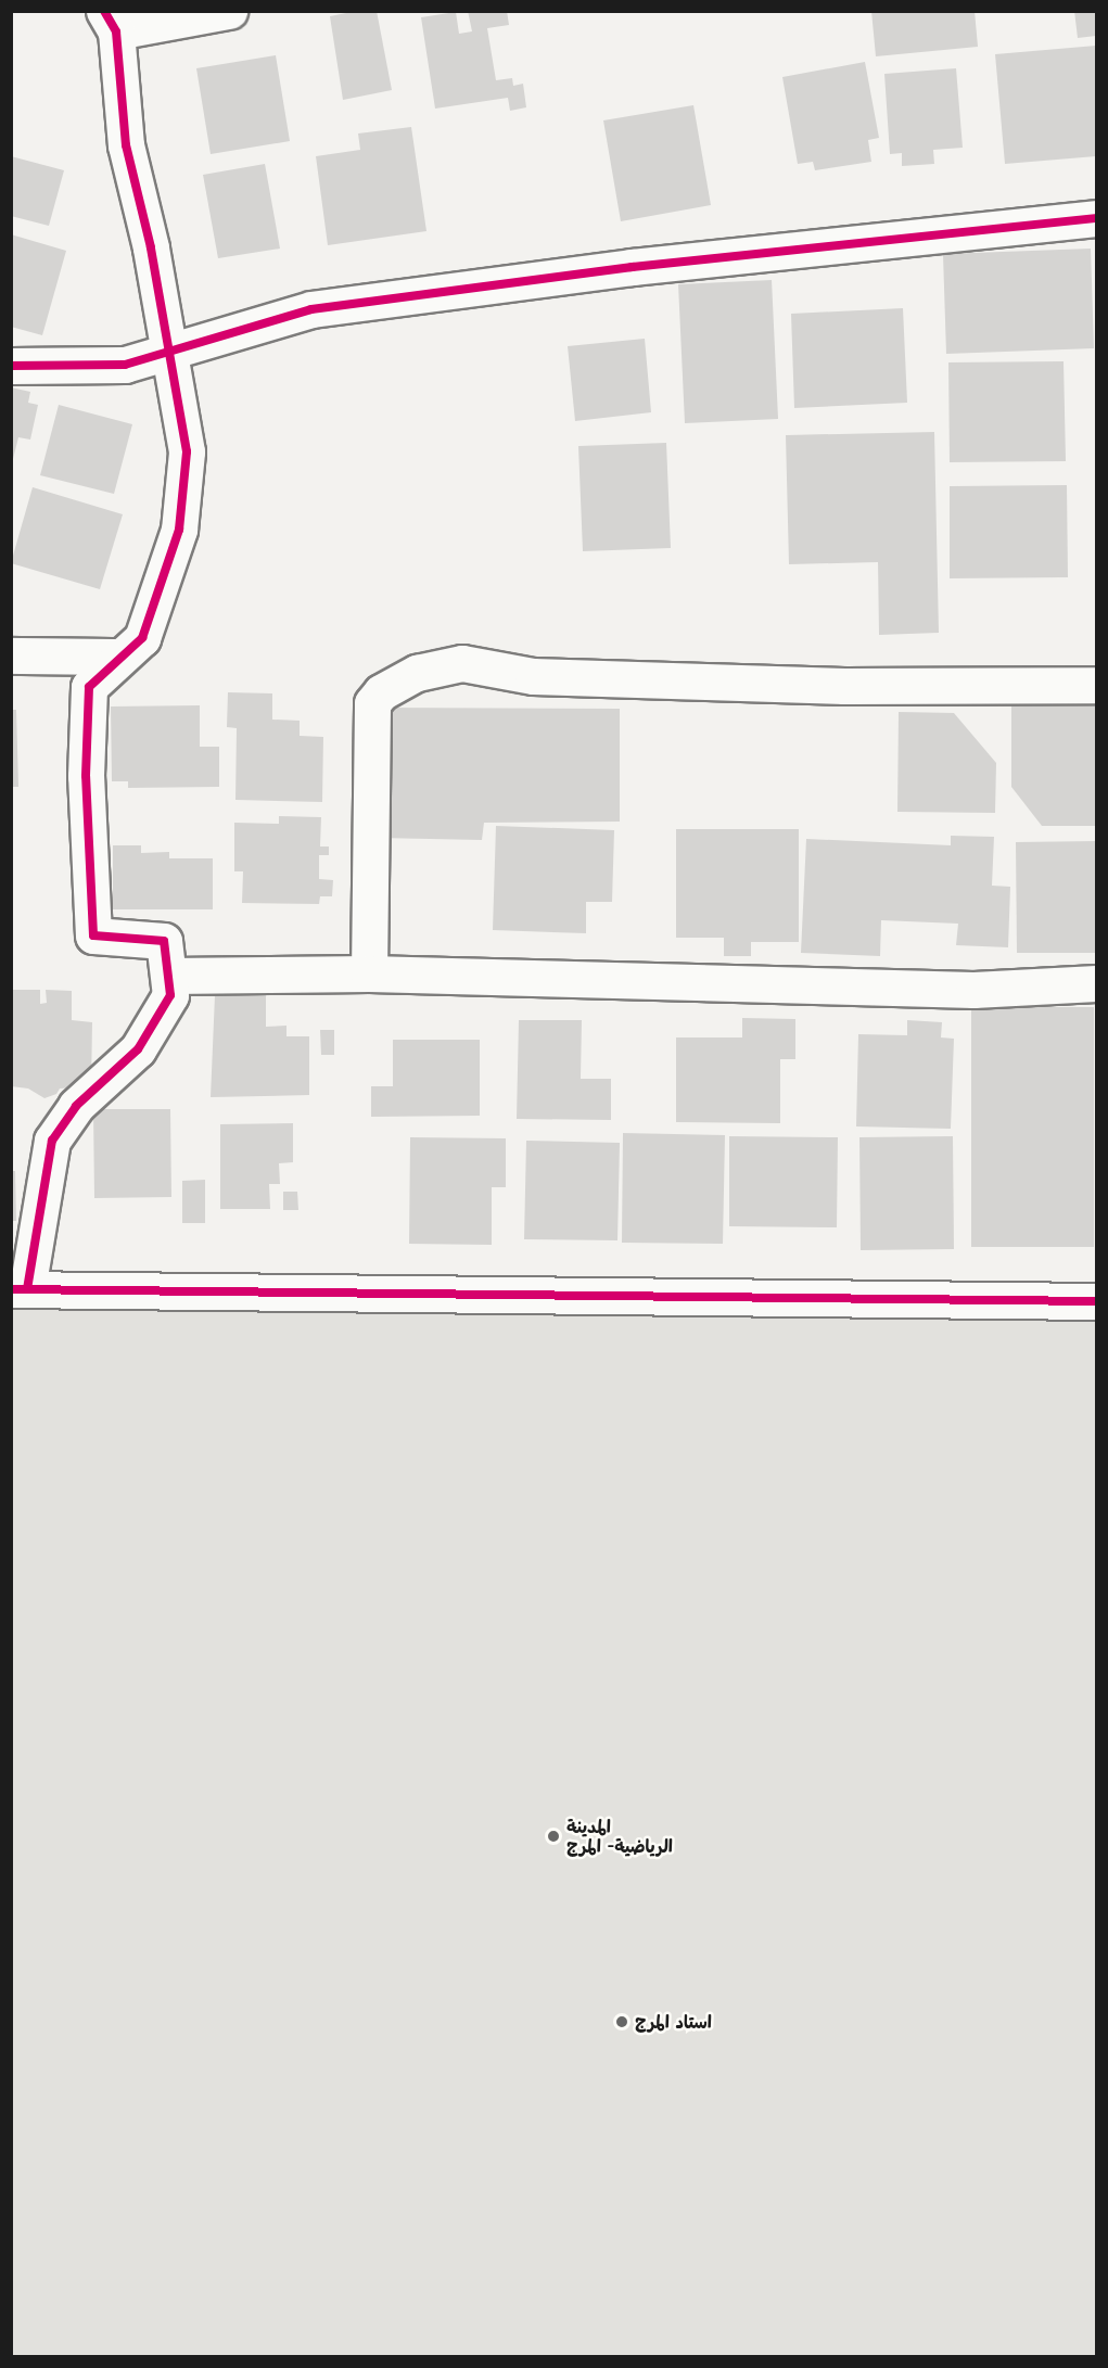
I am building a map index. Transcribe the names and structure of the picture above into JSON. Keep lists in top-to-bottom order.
{
  "places": ["المدينة الرياضية- المرج", "استاد المرج"]
}
